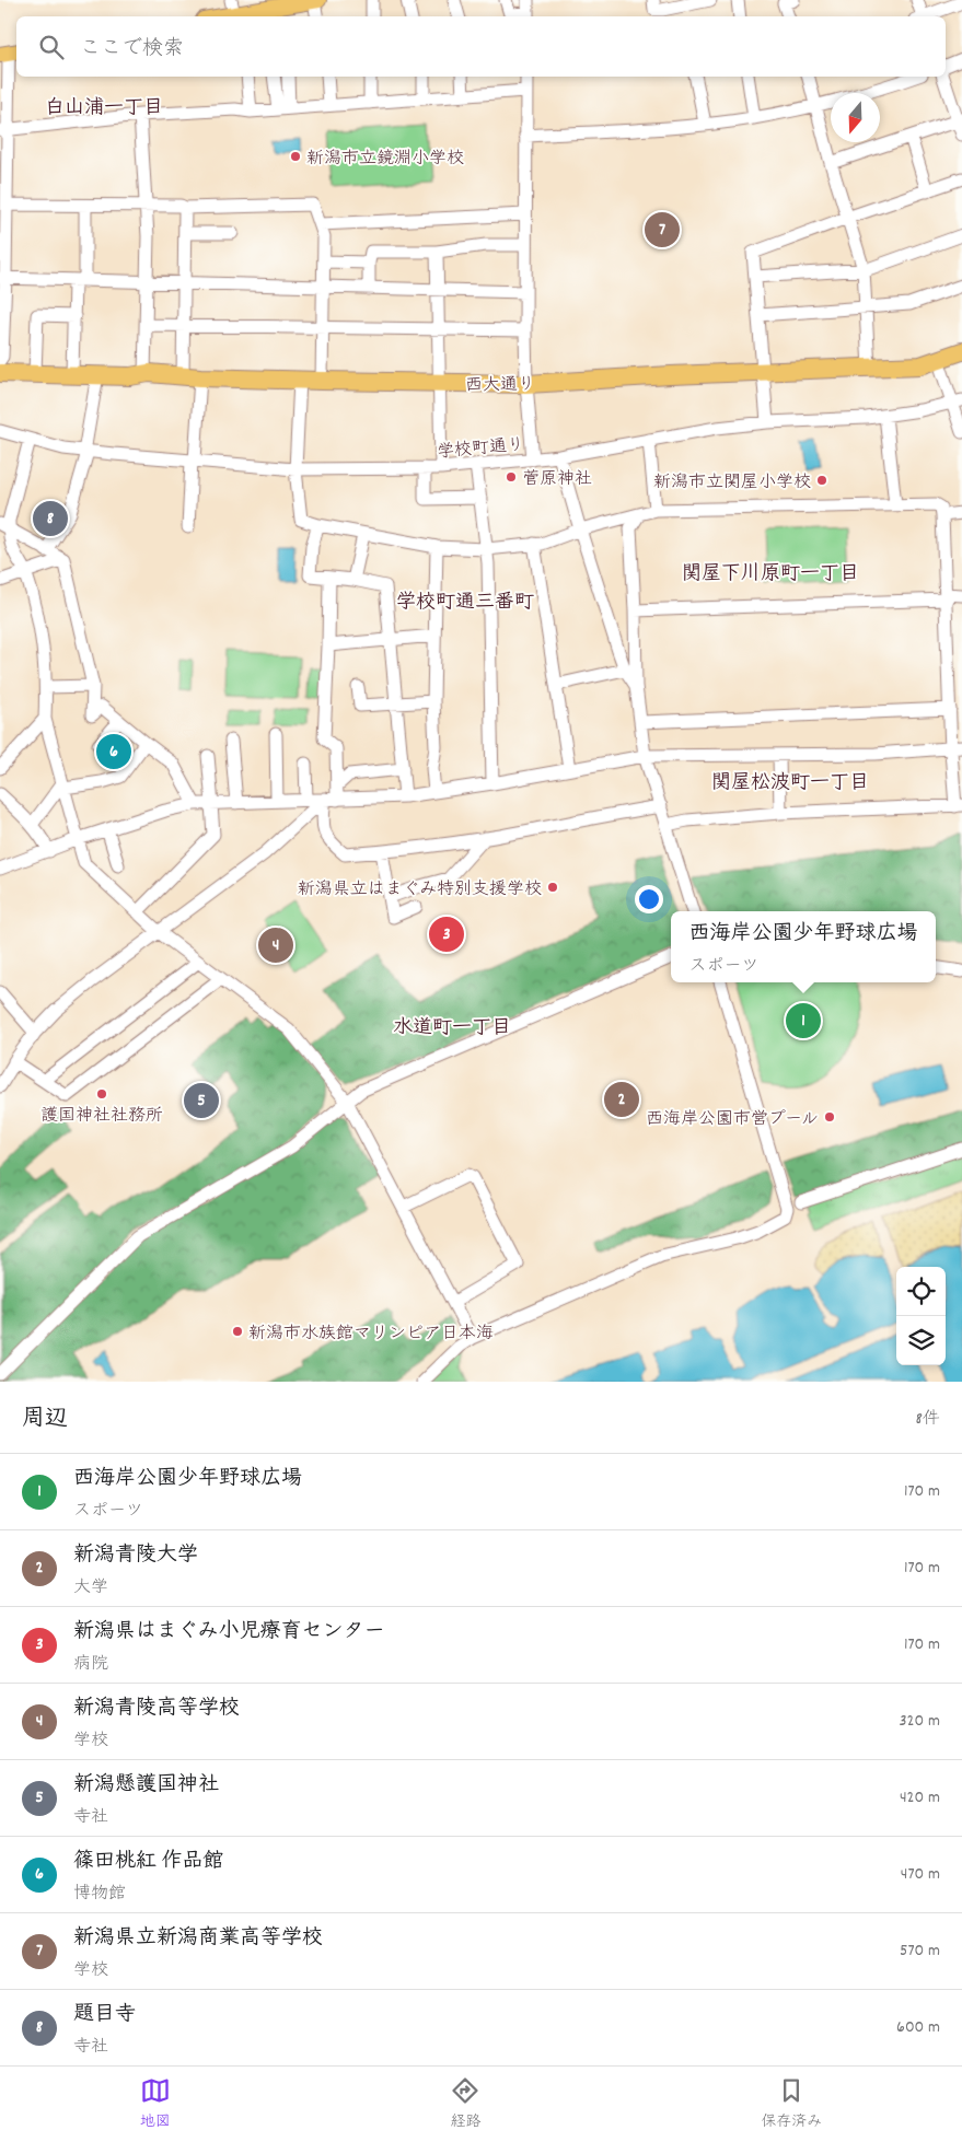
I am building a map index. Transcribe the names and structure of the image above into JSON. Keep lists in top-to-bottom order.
{
  "streets": {
    "highway": ["西大通り"],
    "street": ["学校町通り"]
  },
  "districts": [
    "白山浦一丁目",
    "関屋下川原町一丁目",
    "学校町通三番町",
    "関屋松波町一丁目",
    "水道町一丁目"
  ],
  "places": [
    "新潟市立鏡淵小学校",
    "菅原神社",
    "新潟市立関屋小学校",
    "新潟県立はまぐみ特別支援学校",
    "護国神社社務所",
    "西海岸公園市営プール",
    "新潟市水族館マリンピア日本海"
  ],
  "north": "bottom",
  "page": {
    "search": "ここで検索",
    "pins": [
      "7",
      "8",
      "6",
      "3",
      "4",
      "1",
      "2",
      "5"
    ],
    "popup": ["西海岸公園少年野球広場", "スポーツ"],
    "heading": ["周辺", "8件"],
    "list": [
      {
        "mark": "1",
        "name": "西海岸公園少年野球広場",
        "note": "スポーツ",
        "value": "170 m"
      },
      {
        "mark": "2",
        "name": "新潟青陵大学",
        "note": "大学",
        "value": "170 m"
      },
      {
        "mark": "3",
        "name": "新潟県はまぐみ小児療育センター",
        "note": "病院",
        "value": "170 m"
      },
      {
        "mark": "4",
        "name": "新潟青陵高等学校",
        "note": "学校",
        "value": "320 m"
      },
      {
        "mark": "5",
        "name": "新潟懸護国神社",
        "note": "寺社",
        "value": "420 m"
      },
      {
        "mark": "6",
        "name": "篠田桃紅 作品館",
        "note": "博物館",
        "value": "470 m"
      },
      {
        "mark": "7",
        "name": "新潟県立新潟商業高等学校",
        "note": "学校",
        "value": "570 m"
      },
      {
        "mark": "8",
        "name": "題目寺",
        "note": "寺社",
        "value": "600 m"
      }
    ],
    "nav": ["地図", "経路", "保存済み"]
  }
}
